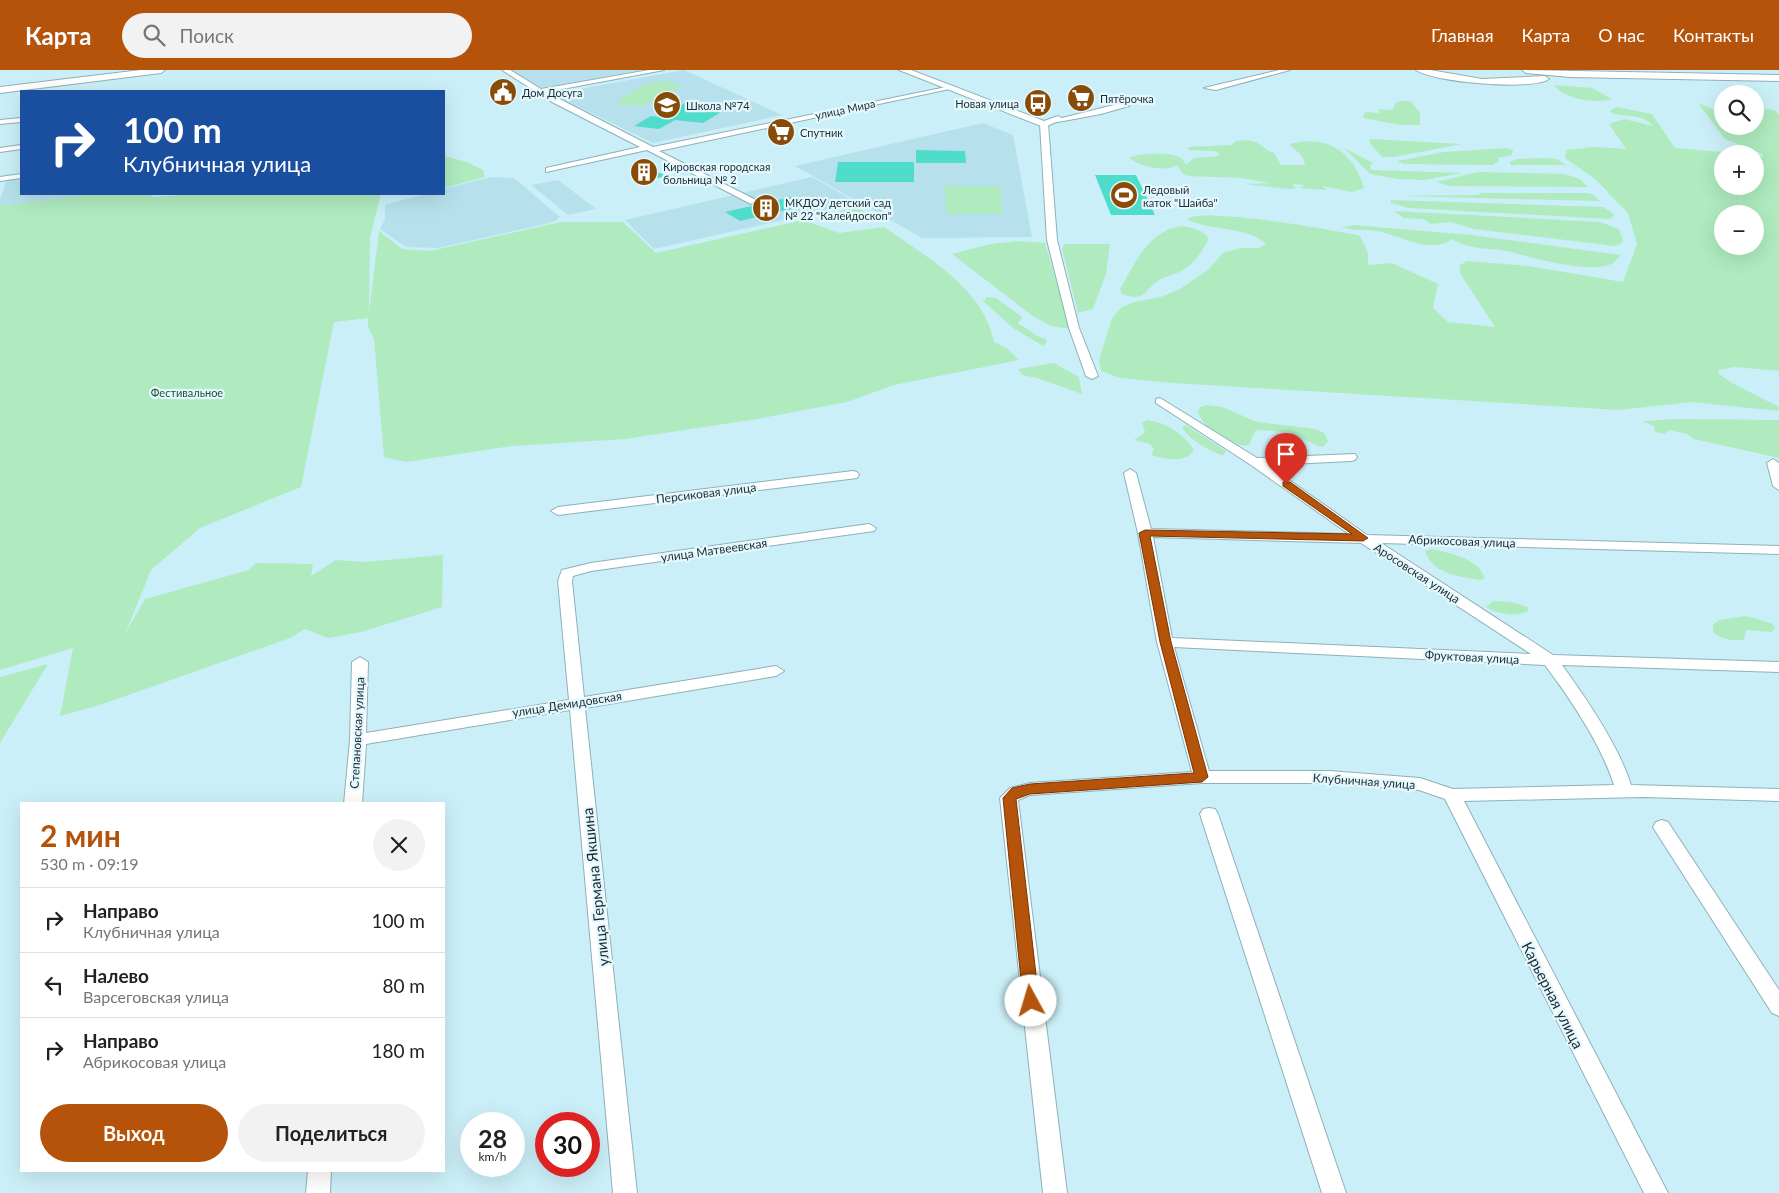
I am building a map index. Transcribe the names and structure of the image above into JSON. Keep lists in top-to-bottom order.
{
  "streets": {
    "street": [
      "улица Мира",
      "Персиковая улица",
      "Абрикосовая улица",
      "улица Матвеевская",
      "Аросовская улица",
      "Фруктовая улица",
      "улица Демидовская",
      "Степановская улица",
      "Клубничная улица",
      "улица Германа Якшина",
      "Карьерная улица"
    ]
  },
  "crossings": [
    ["Абрикосовая улица", "Аросовская улица"],
    ["улица Матвеевская", "улица Германа Якшина"],
    ["Аросовская улица", "Фруктовая улица"],
    ["Аросовская улица", "Клубничная улица"],
    ["улица Демидовская", "Степановская улица"],
    ["улица Демидовская", "улица Германа Якшина"],
    ["Клубничная улица", "Карьерная улица"]
  ],
  "parks": ["Фестивальное"],
  "places": {
    "public building": ["Дом Досуга"],
    "supermarket": ["Пятёрочка", "Спутник"],
    "bus stop": ["Новая улица"],
    "school or university": ["Школа №74"],
    "building": ["Кировская городская больница № 2", "МКДОУ детский сад № 22 \"Калейдоскоп\""],
    "sports": ["Ледовый каток \"Шайба\""]
  },
  "page": {
    "header": "Карта",
    "search": "Поиск",
    "nav": [
      "Главная",
      "Карта",
      "О нас",
      "Контакты"
    ],
    "map_buttons": ["+", "−"],
    "turn": ["100 m", "Клубничная улица"],
    "heading": ["2 мин", "530 m · 09:19"],
    "list": [
      {
        "name": "Направо",
        "note": "Клубничная улица",
        "value": "100 m"
      },
      {
        "name": "Налево",
        "note": "Варсеговская улица",
        "value": "80 m"
      },
      {
        "name": "Направо",
        "note": "Абрикосовая улица",
        "value": "180 m"
      }
    ],
    "buttons": ["Выход", "Поделиться"],
    "speed": "28 km/h",
    "limit": "30"
  }
}
